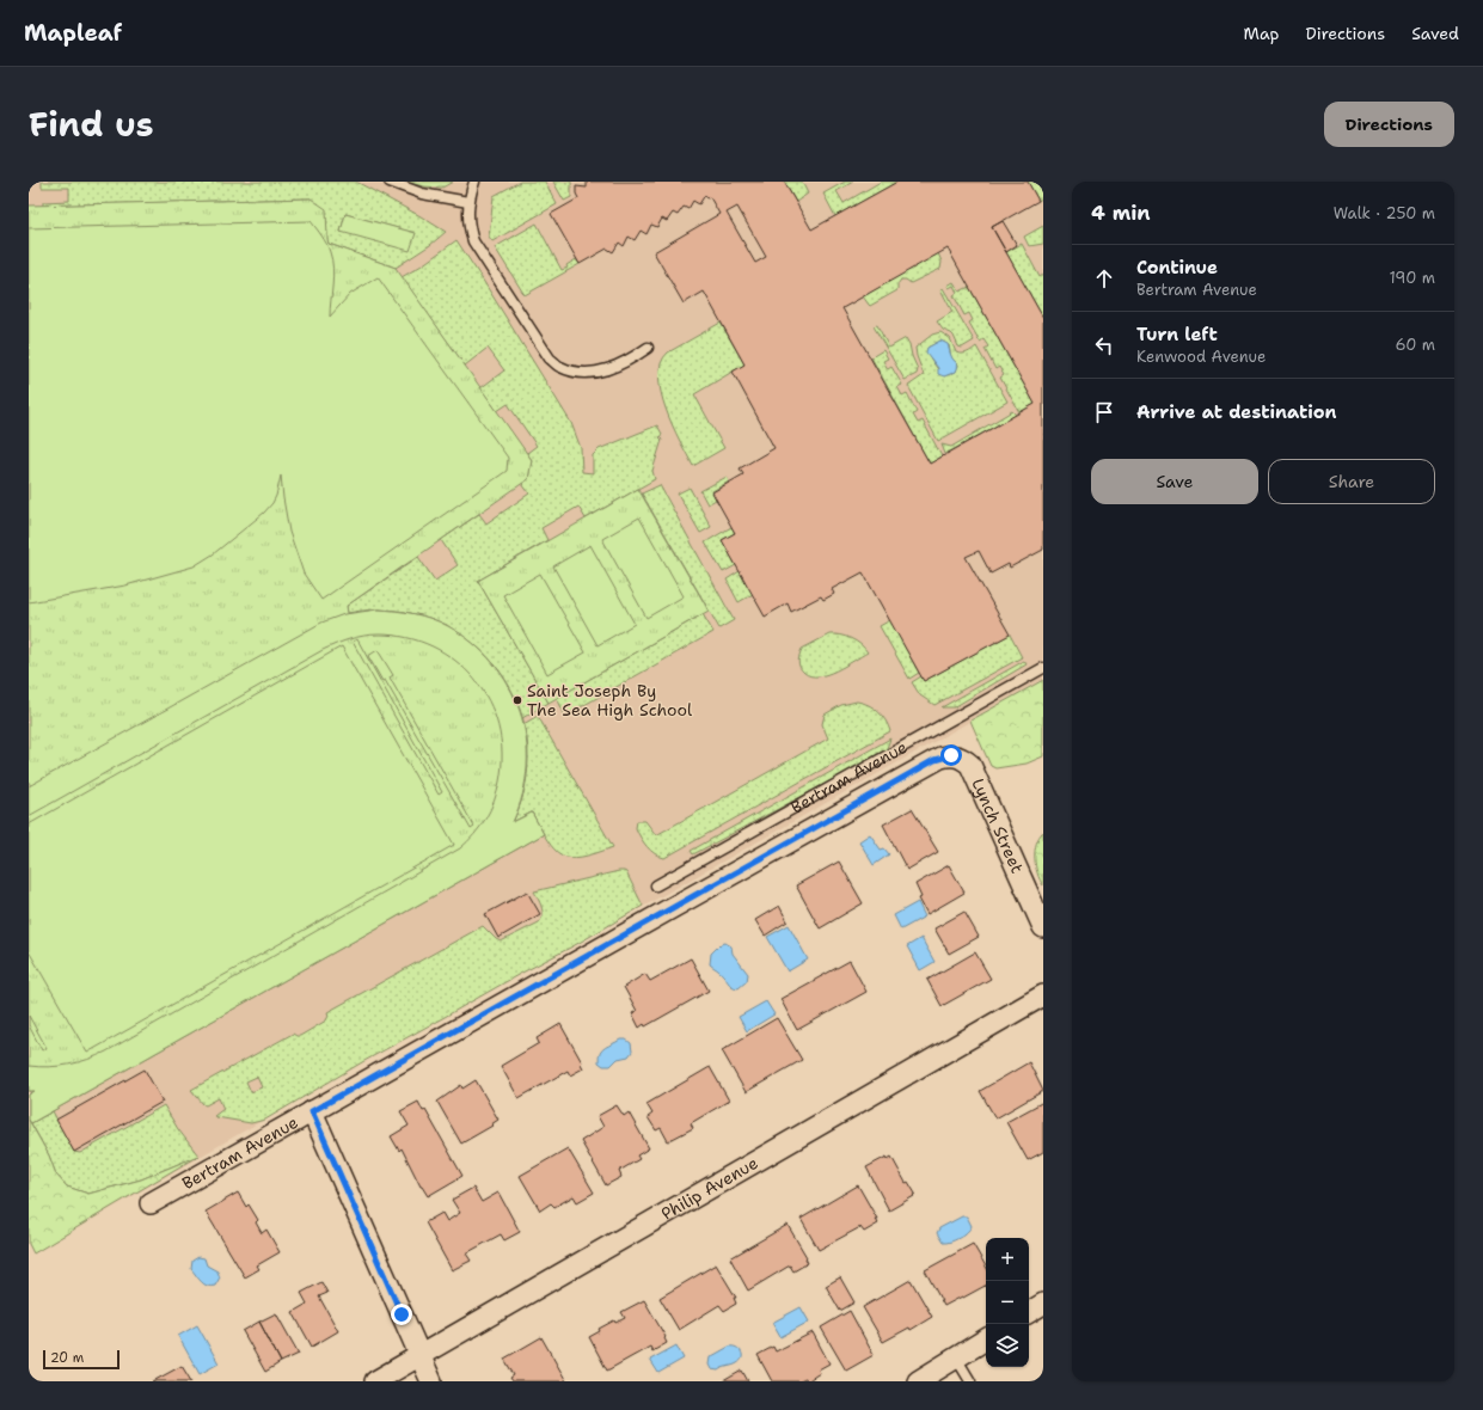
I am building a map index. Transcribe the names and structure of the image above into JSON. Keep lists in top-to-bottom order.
{
  "streets": {
    "street": ["Bertram Avenue", "Lynch Street", "Philip Avenue"]
  },
  "crossings": [
    ["Bertram Avenue", "Lynch Street"]
  ],
  "places": ["Saint Joseph By The Sea High School"],
  "scale_bar": "20 m",
  "page": {
    "header": "Mapleaf",
    "nav": ["Map", "Directions", "Saved"],
    "title": "Find us",
    "buttons": [
      "Directions",
      ["Save", "Share"]
    ],
    "heading": ["4 min", "Walk · 250 m"],
    "list": [
      ["Continue", "Bertram Avenue", "190 m"],
      ["Turn left", "Kenwood Avenue", "60 m"],
      "Arrive at destination"
    ],
    "map_buttons": ["+", "−"],
    "scale": "20 m"
  }
}
